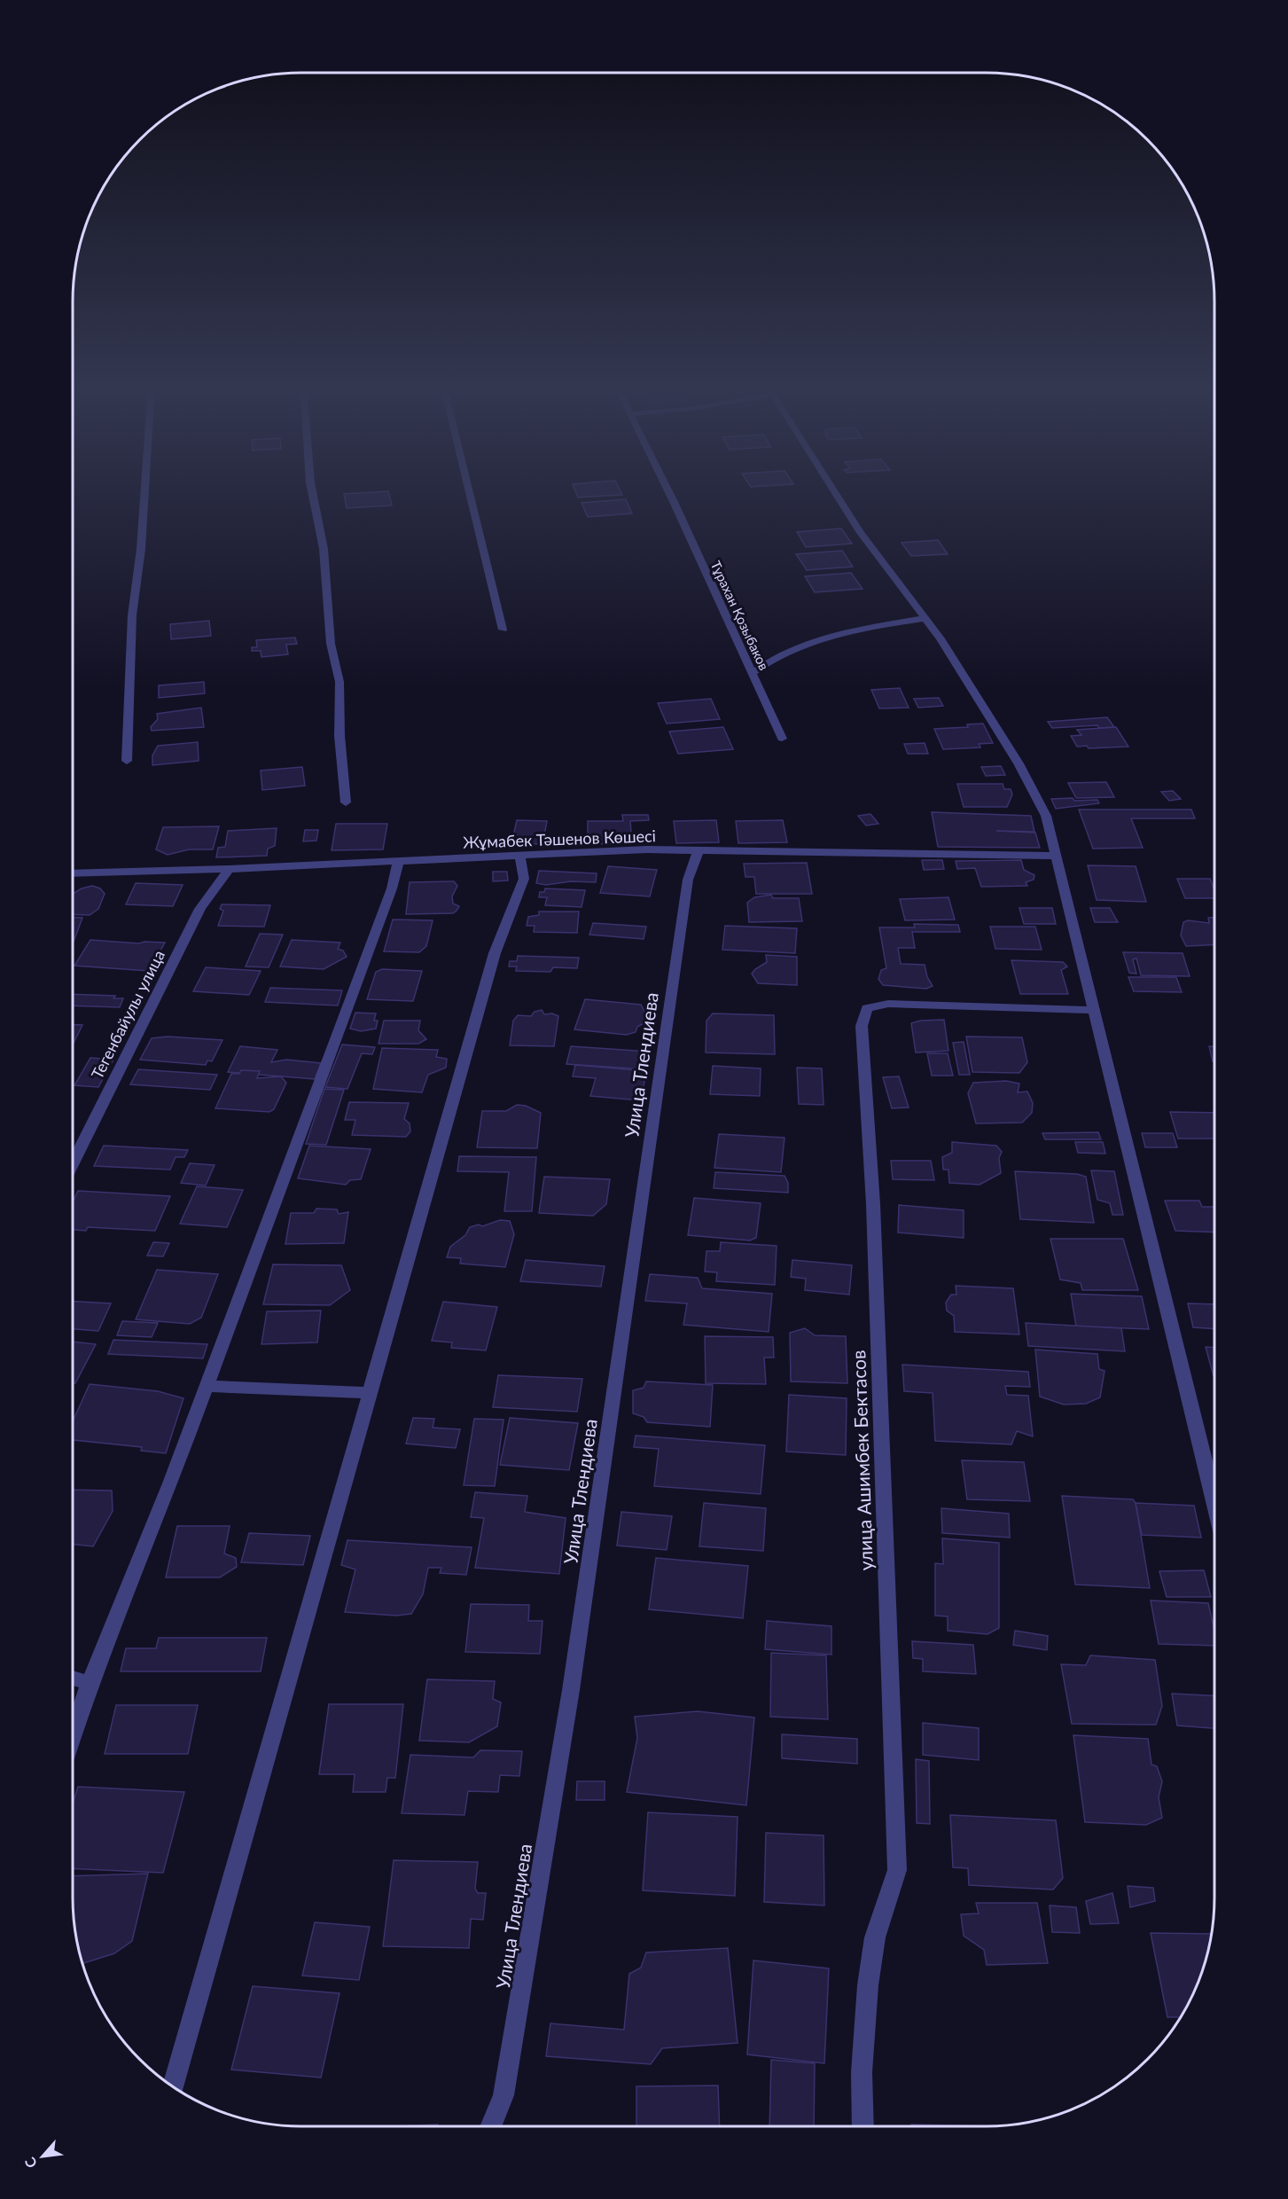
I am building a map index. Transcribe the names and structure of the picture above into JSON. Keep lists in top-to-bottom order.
{
  "streets": {
    "street": [
      "Тұрахан Қозыбаков",
      "Жұмабек Тәшенов Көшесі",
      "Тегенбайулы улица",
      "Улица Тлендиева",
      "улица Ашимбек Бектасов"
    ]
  },
  "crossings": [
    ["Жұмабек Тәшенов Көшесі", "Тегенбайулы улица"],
    ["Жұмабек Тәшенов Көшесі", "Улица Тлендиева"]
  ],
  "north": "bottom left"
}
